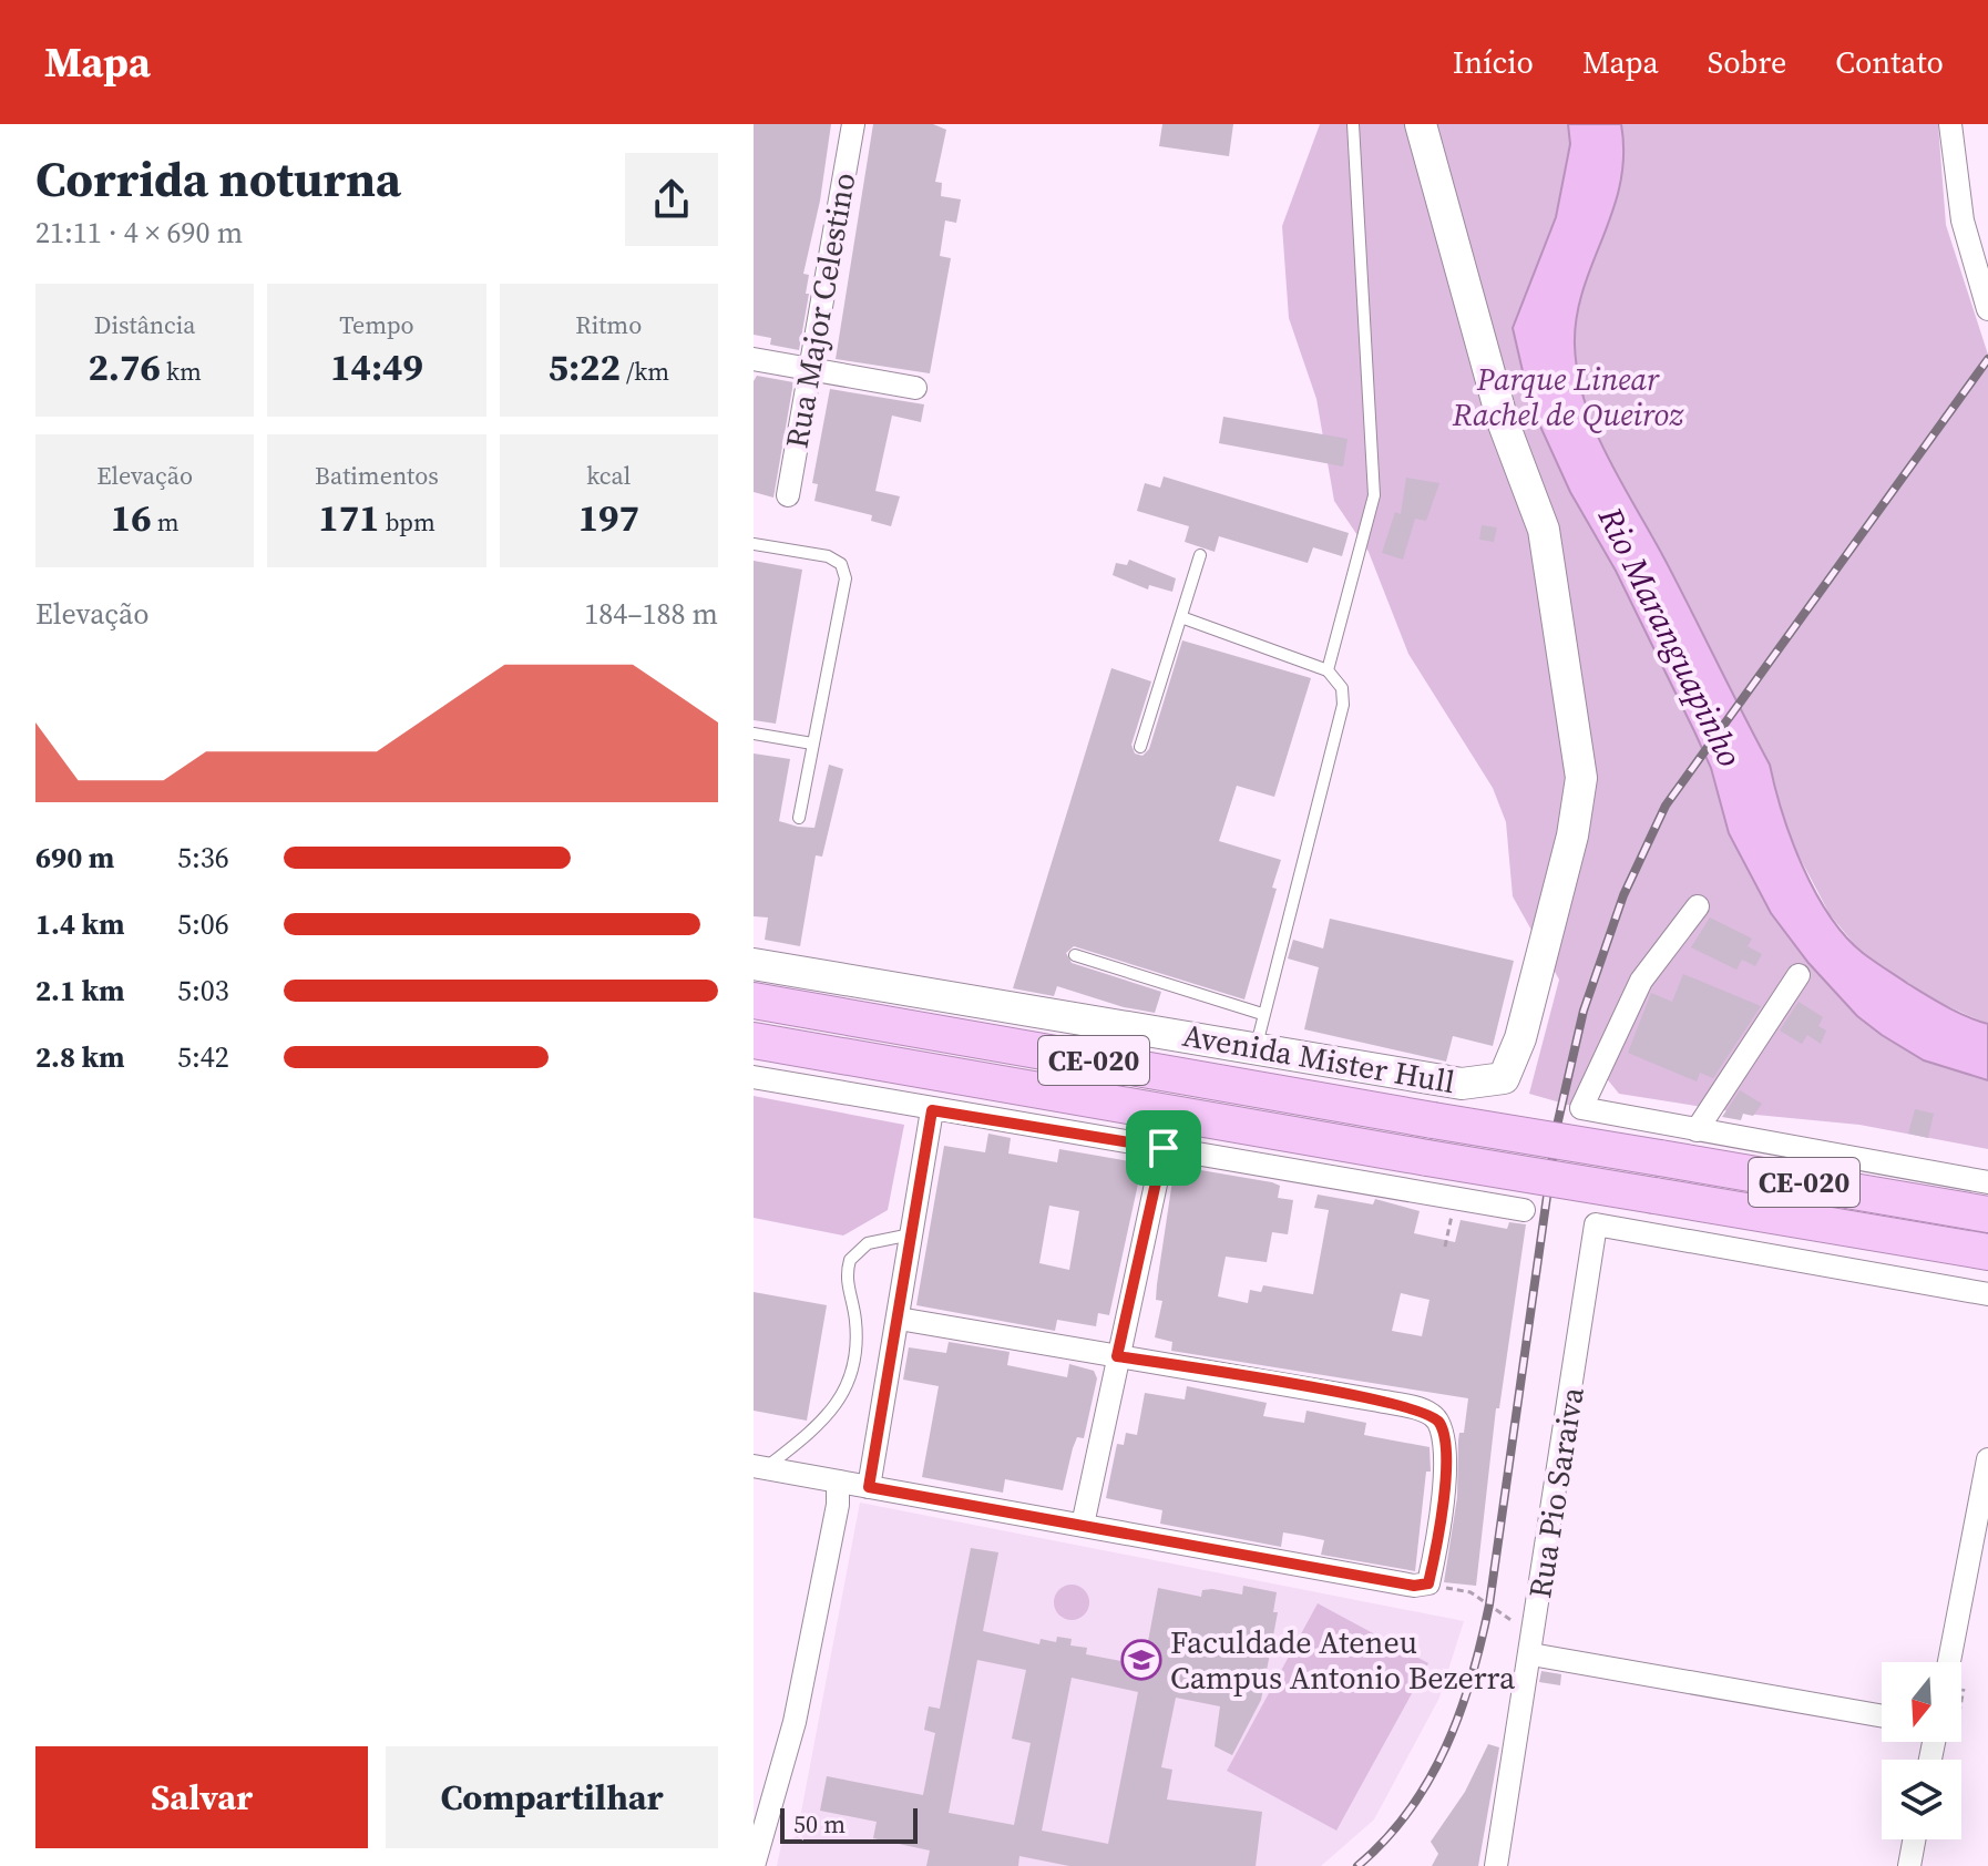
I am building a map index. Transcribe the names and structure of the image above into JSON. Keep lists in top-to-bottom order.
{
  "streets": {
    "highway": ["Avenida Mister Hull", "CE-020"],
    "street": ["Rua Major Celestino", "Rua Pio Saraiva"]
  },
  "water": ["Rio Maranguapinho"],
  "parks": ["Parque Linear Rachel de Queiroz"],
  "places": {
    "school or university": ["Faculdade Ateneu Campus Antonio Bezerra"]
  },
  "scale_bar": "50 m",
  "north": "bottom",
  "page": {
    "header": "Mapa",
    "nav": [
      "Início",
      "Mapa",
      "Sobre",
      "Contato"
    ],
    "heading": ["Corrida noturna", "21:11 · 4 × 690 m"],
    "stats": [
      ["Distância", "2.76 km"],
      ["Tempo", "14:49"],
      ["Ritmo", "5:22 /km"],
      ["Elevação", "16 m"],
      ["Batimentos", "171 bpm"],
      ["kcal", "197"]
    ],
    "chart": ["Elevação", "184–188 m"],
    "list": [
      {
        "name": "690 m",
        "note": "5:36"
      },
      {
        "name": "1.4 km",
        "note": "5:06"
      },
      {
        "name": "2.1 km",
        "note": "5:03"
      },
      {
        "name": "2.8 km",
        "note": "5:42"
      }
    ],
    "buttons": ["Salvar", "Compartilhar"],
    "scale": "50 m"
  }
}
